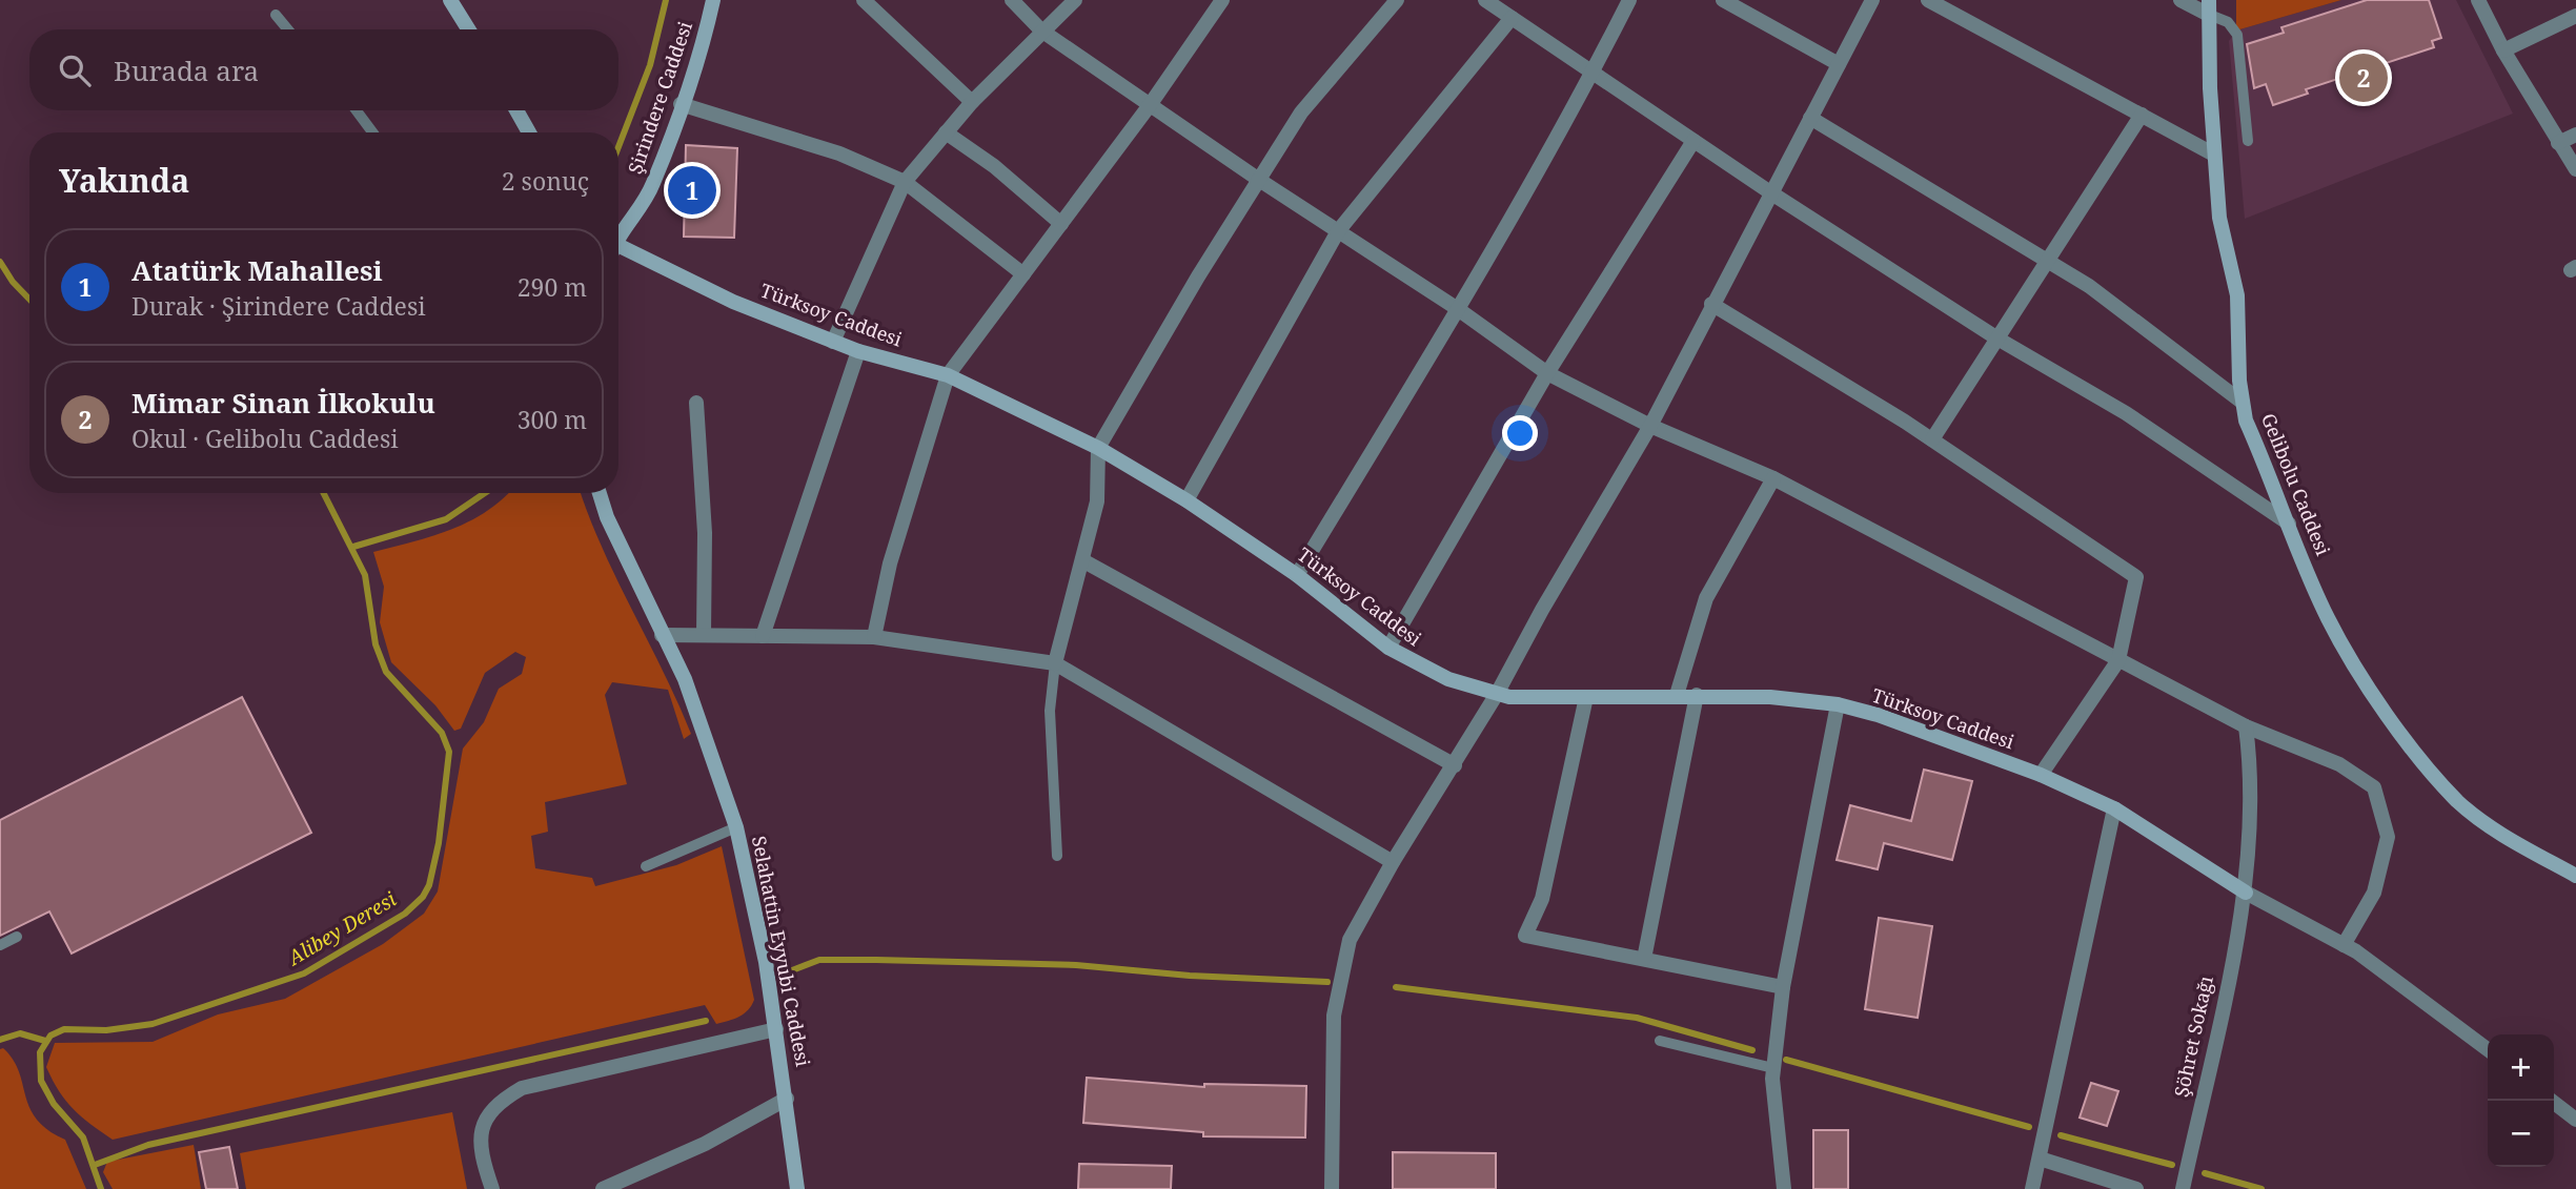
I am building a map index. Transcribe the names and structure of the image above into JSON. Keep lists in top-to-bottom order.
{
  "streets": {
    "street": [
      "Şirindere Caddesi",
      "Türksoy Caddesi",
      "Gelibolu Caddesi",
      "Selahattin Eyyubi Caddesi",
      "Şöhret Sokağı"
    ]
  },
  "crossings": [
    ["Türksoy Caddesi", "Şöhret Sokağı"]
  ],
  "water": ["Alibey Deresi"],
  "page": {
    "search": "Burada ara",
    "pins": ["2", "1"],
    "heading": ["Yakında", "2 sonuç"],
    "list": [
      {
        "mark": "1",
        "name": "Atatürk Mahallesi",
        "note": "Durak · Şirindere Caddesi",
        "value": "290 m"
      },
      {
        "mark": "2",
        "name": "Mimar Sinan İlkokulu",
        "note": "Okul · Gelibolu Caddesi",
        "value": "300 m"
      }
    ],
    "map_buttons": ["+", "−"]
  }
}
